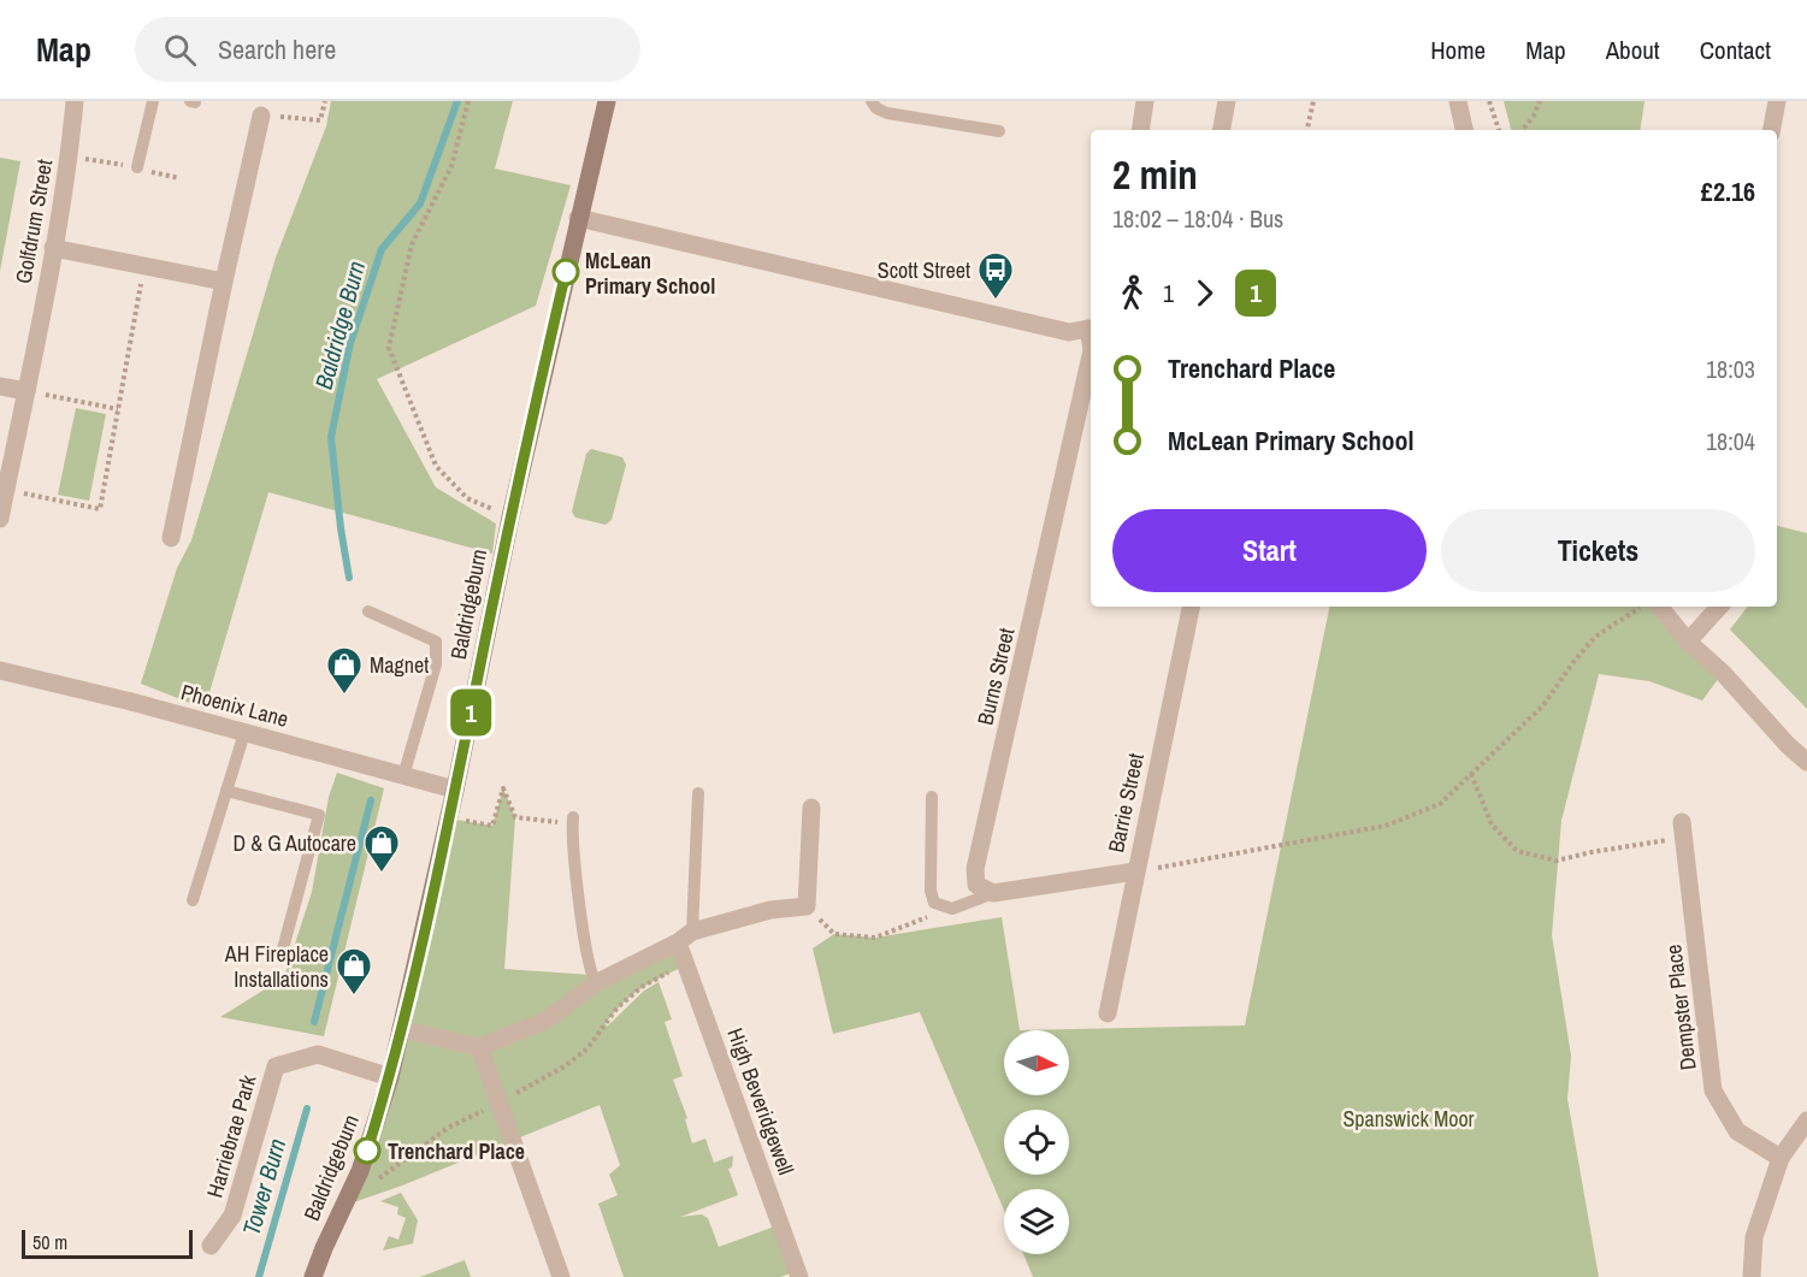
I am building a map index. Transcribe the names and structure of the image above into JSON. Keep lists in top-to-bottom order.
{
  "streets": {
    "main road": ["Baldridgeburn"],
    "street": [
      "Golfdrum Street",
      "Burns Street",
      "Phoenix Lane",
      "Barrie Street",
      "Dempster Place",
      "High Beveridgewell",
      "Harriebrae Park"
    ]
  },
  "crossings": [
    ["Baldridgeburn", "Phoenix Lane"],
    ["Baldridgeburn", "Harriebrae Park"]
  ],
  "water": ["Baldridge Burn", "Tower Burn"],
  "parks": ["Spanswick Moor"],
  "places": {
    "other": ["McLean Primary School", "Trenchard Place"],
    "bus stop": ["Scott Street"],
    "shop": ["Magnet", "D & G Autocare", "AH Fireplace Installations"]
  },
  "lines": ["bus line 1"],
  "scale_bar": "50 m",
  "north": "right",
  "page": {
    "header": "Map",
    "search": "Search here",
    "nav": [
      "Home",
      "Map",
      "About",
      "Contact"
    ],
    "on_map": "1",
    "heading": ["2 min", "18:02 – 18:04 · Bus", "£2.16"],
    "legs": ["1", "1"],
    "list": [
      {
        "name": "Trenchard Place",
        "value": "18:03"
      },
      {
        "name": "McLean Primary School",
        "value": "18:04"
      }
    ],
    "buttons": ["Start", "Tickets"],
    "scale": "50 m"
  }
}
